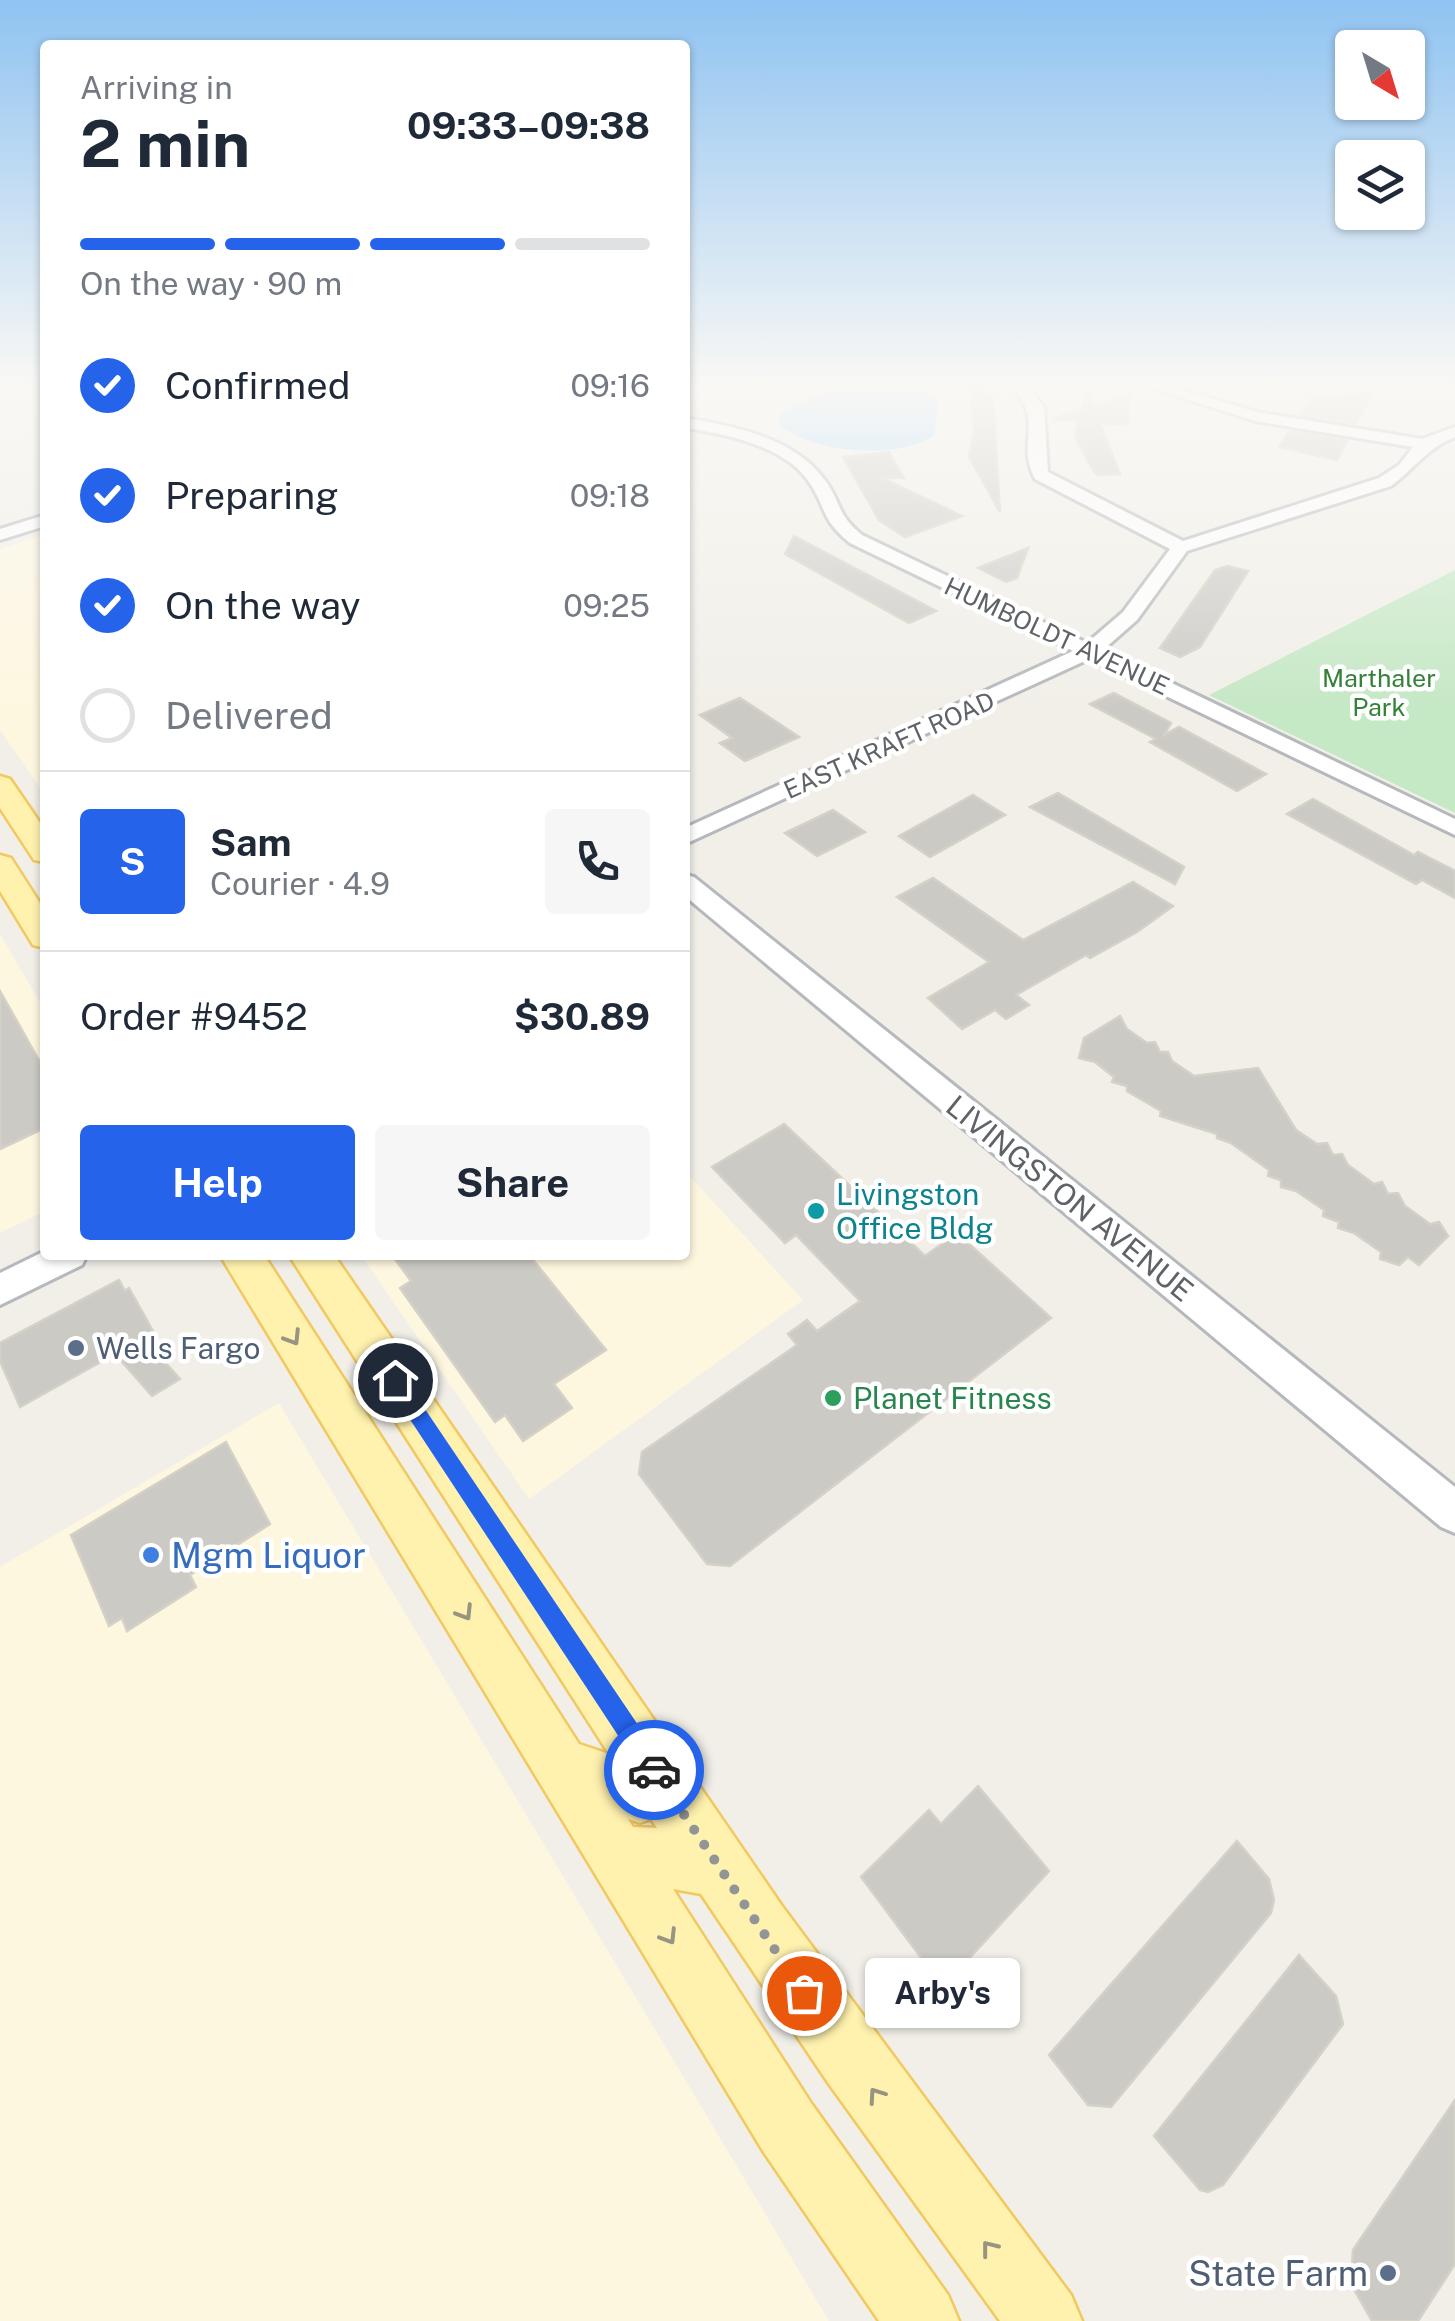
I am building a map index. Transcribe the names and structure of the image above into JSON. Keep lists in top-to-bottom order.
{
  "streets": {
    "street": ["HUMBOLDT AVENUE", "EAST KRAFT ROAD", "LIVINGSTON AVENUE"]
  },
  "crossings": [
    ["HUMBOLDT AVENUE", "EAST KRAFT ROAD"]
  ],
  "parks": ["Marthaler Park"],
  "places": [
    "Livingston Office Bldg",
    "Wells Fargo",
    "Planet Fitness",
    "Mgm Liquor",
    "Arby's",
    "State Farm"
  ],
  "north": "bottom right",
  "page": {
    "heading": ["2 min", "Arriving in", "09:33–09:38"],
    "panel": [
      "Sam",
      "Courier · 4.9",
      "Order #9452",
      "$30.89"
    ],
    "bar": "On the way · 90 m",
    "list": [
      ["Confirmed", "09:16"],
      ["Preparing", "09:18"],
      ["On the way", "09:25"],
      "Delivered"
    ],
    "round": "S",
    "buttons": ["Help", "Share"],
    "bubble": "Arby's"
  }
}
